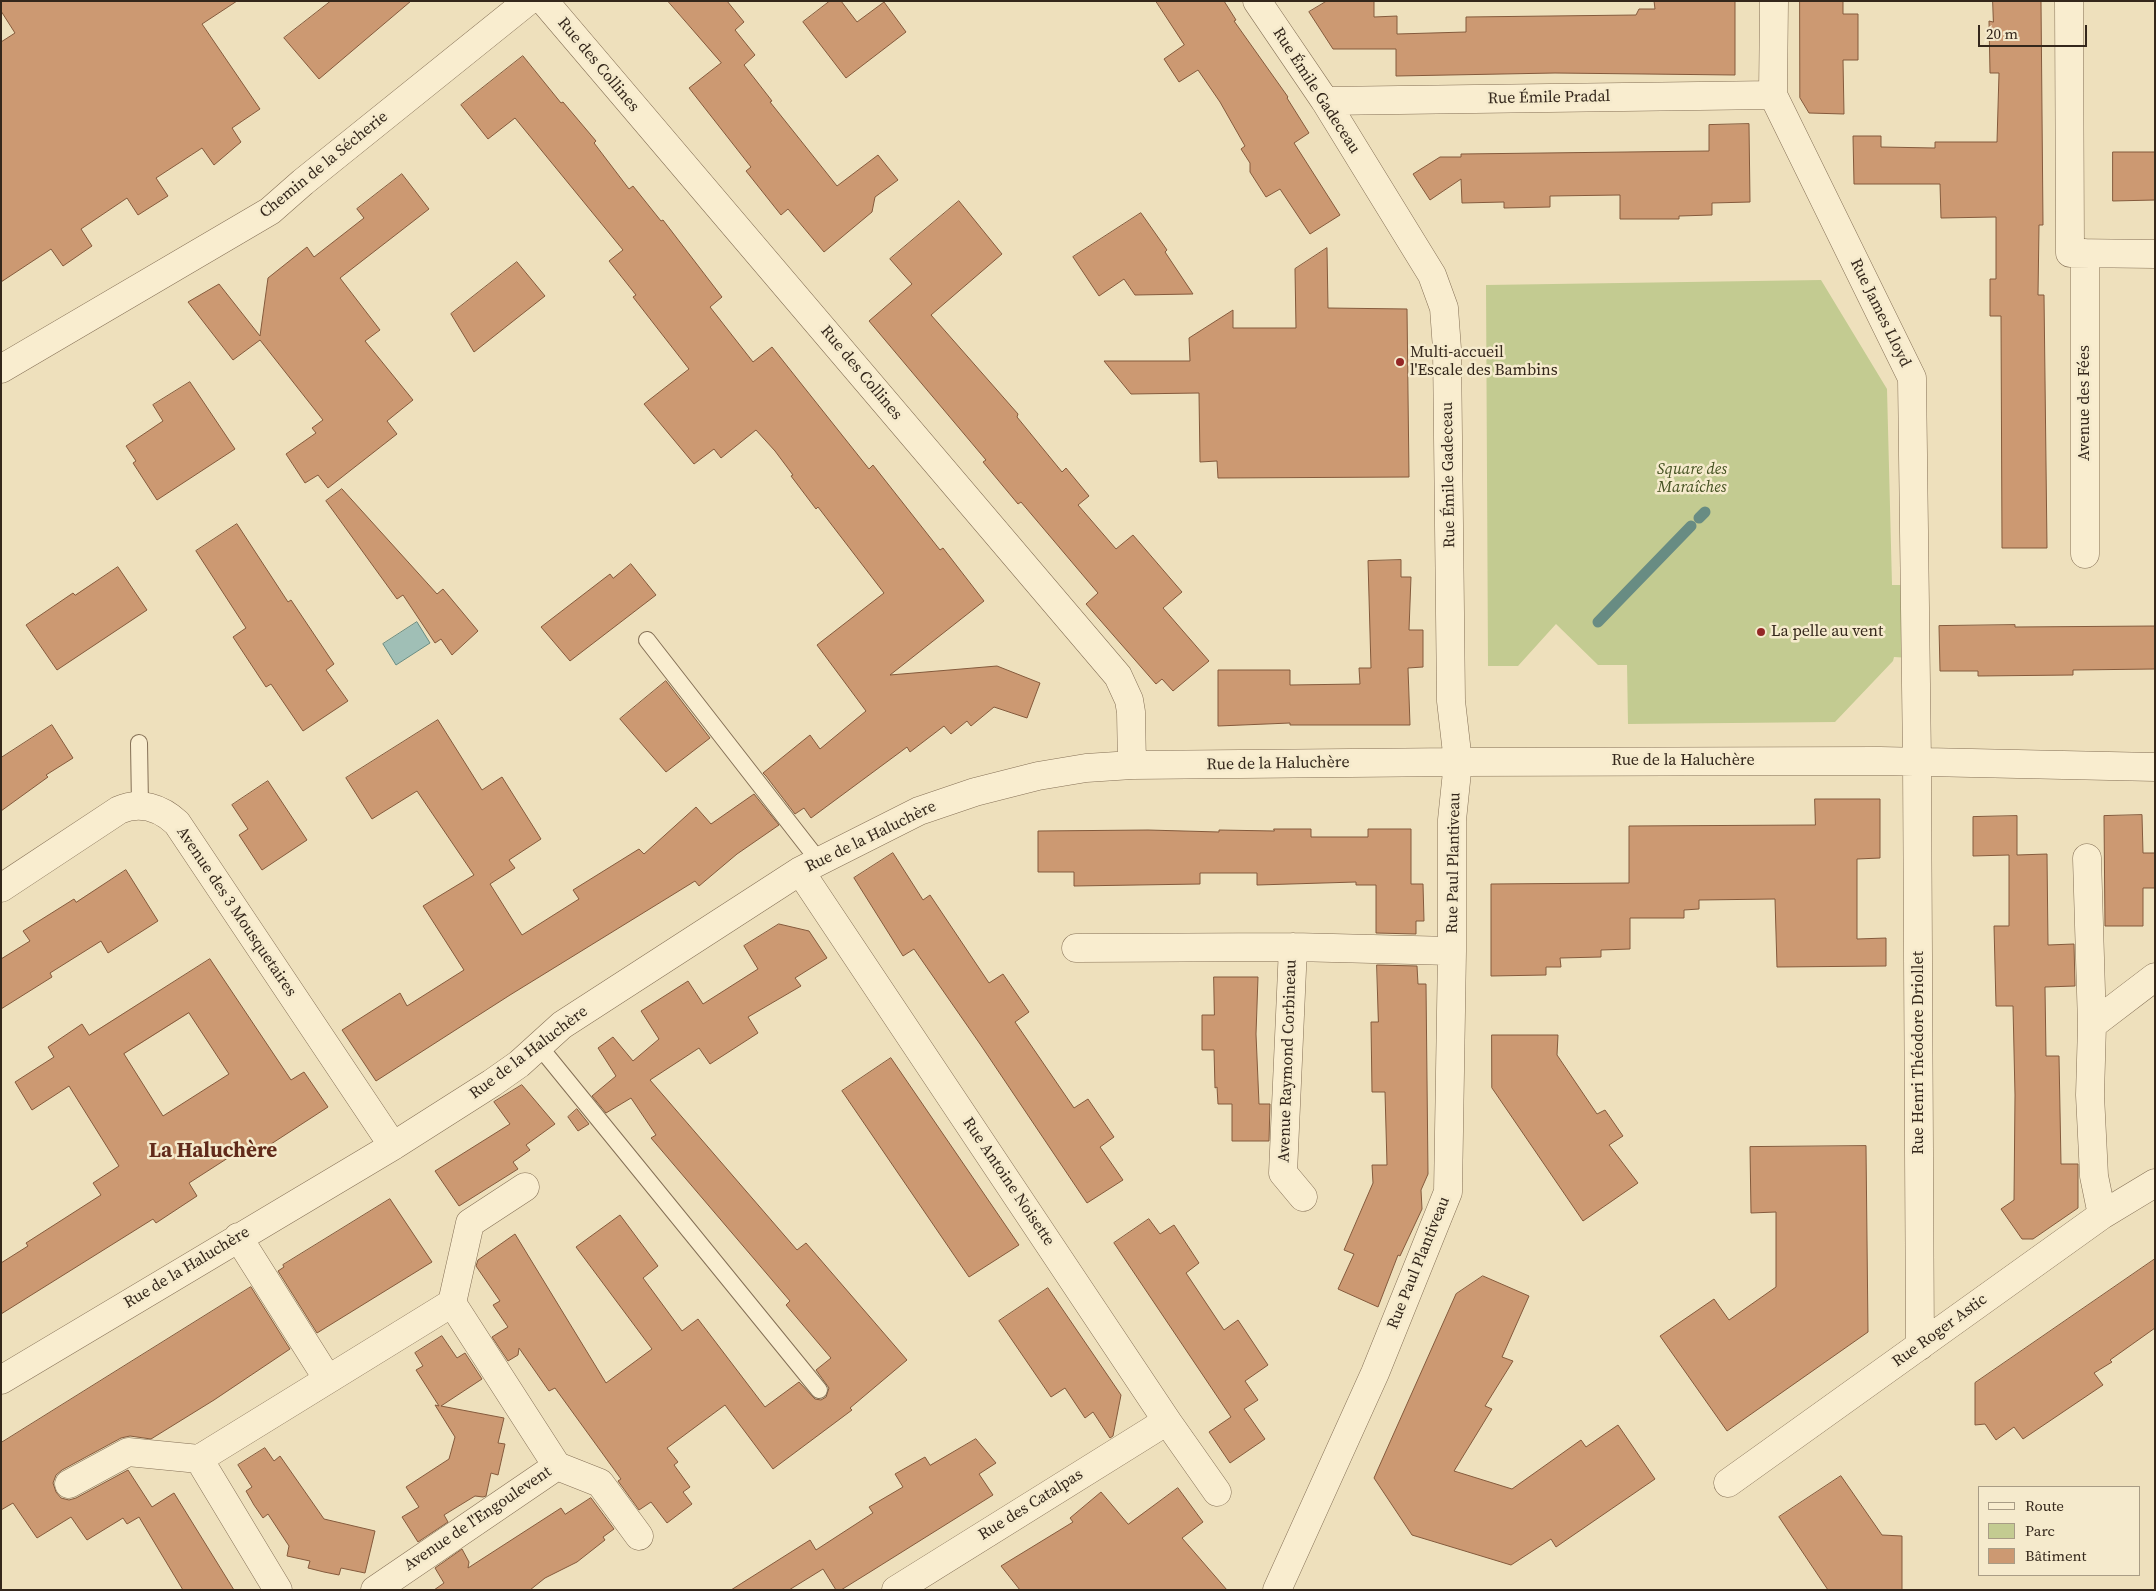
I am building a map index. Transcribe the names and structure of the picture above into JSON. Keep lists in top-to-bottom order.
{
  "streets": {
    "street": [
      "Rue des Collines",
      "Rue Émile Gadeceau",
      "Rue Émile Pradal",
      "Chemin de la Sécherie",
      "Rue James Lloyd",
      "Avenue des Fées",
      "Rue de la Haluchère",
      "Rue Paul Plantiveau",
      "Avenue des 3 Mousquetaires",
      "Rue Henri Théodore Driollet",
      "Avenue Raymond Corbineau",
      "Rue Antoine Noisette",
      "Rue Roger Astic",
      "Rue des Catalpas",
      "Avenue de l'Engoulevent"
    ]
  },
  "crossings": [
    ["Rue des Collines", "Rue de la Haluchère"],
    ["Rue Émile Gadeceau", "Rue Émile Pradal"],
    ["Rue Émile Gadeceau", "Rue de la Haluchère"],
    ["Rue Émile Gadeceau", "Rue Paul Plantiveau"],
    ["Rue Émile Pradal", "Rue James Lloyd"],
    ["Rue James Lloyd", "Rue de la Haluchère"],
    ["Rue James Lloyd", "Rue Henri Théodore Driollet"],
    ["Rue de la Haluchère", "Rue Paul Plantiveau"],
    ["Rue de la Haluchère", "Avenue des 3 Mousquetaires"],
    ["Rue de la Haluchère", "Rue Henri Théodore Driollet"],
    ["Rue de la Haluchère", "Rue Antoine Noisette"],
    ["Rue Paul Plantiveau", "Avenue Raymond Corbineau"],
    ["Rue Henri Théodore Driollet", "Rue Roger Astic"],
    ["Rue Antoine Noisette", "Rue des Catalpas"]
  ],
  "districts": ["La Haluchère"],
  "parks": ["Square des Maraîches"],
  "places": ["Multi-accueil l'Escale des Bambins", "La pelle au vent"],
  "legend": ["Route", "Parc", "Bâtiment"],
  "scale_bar": "20 m"
}
